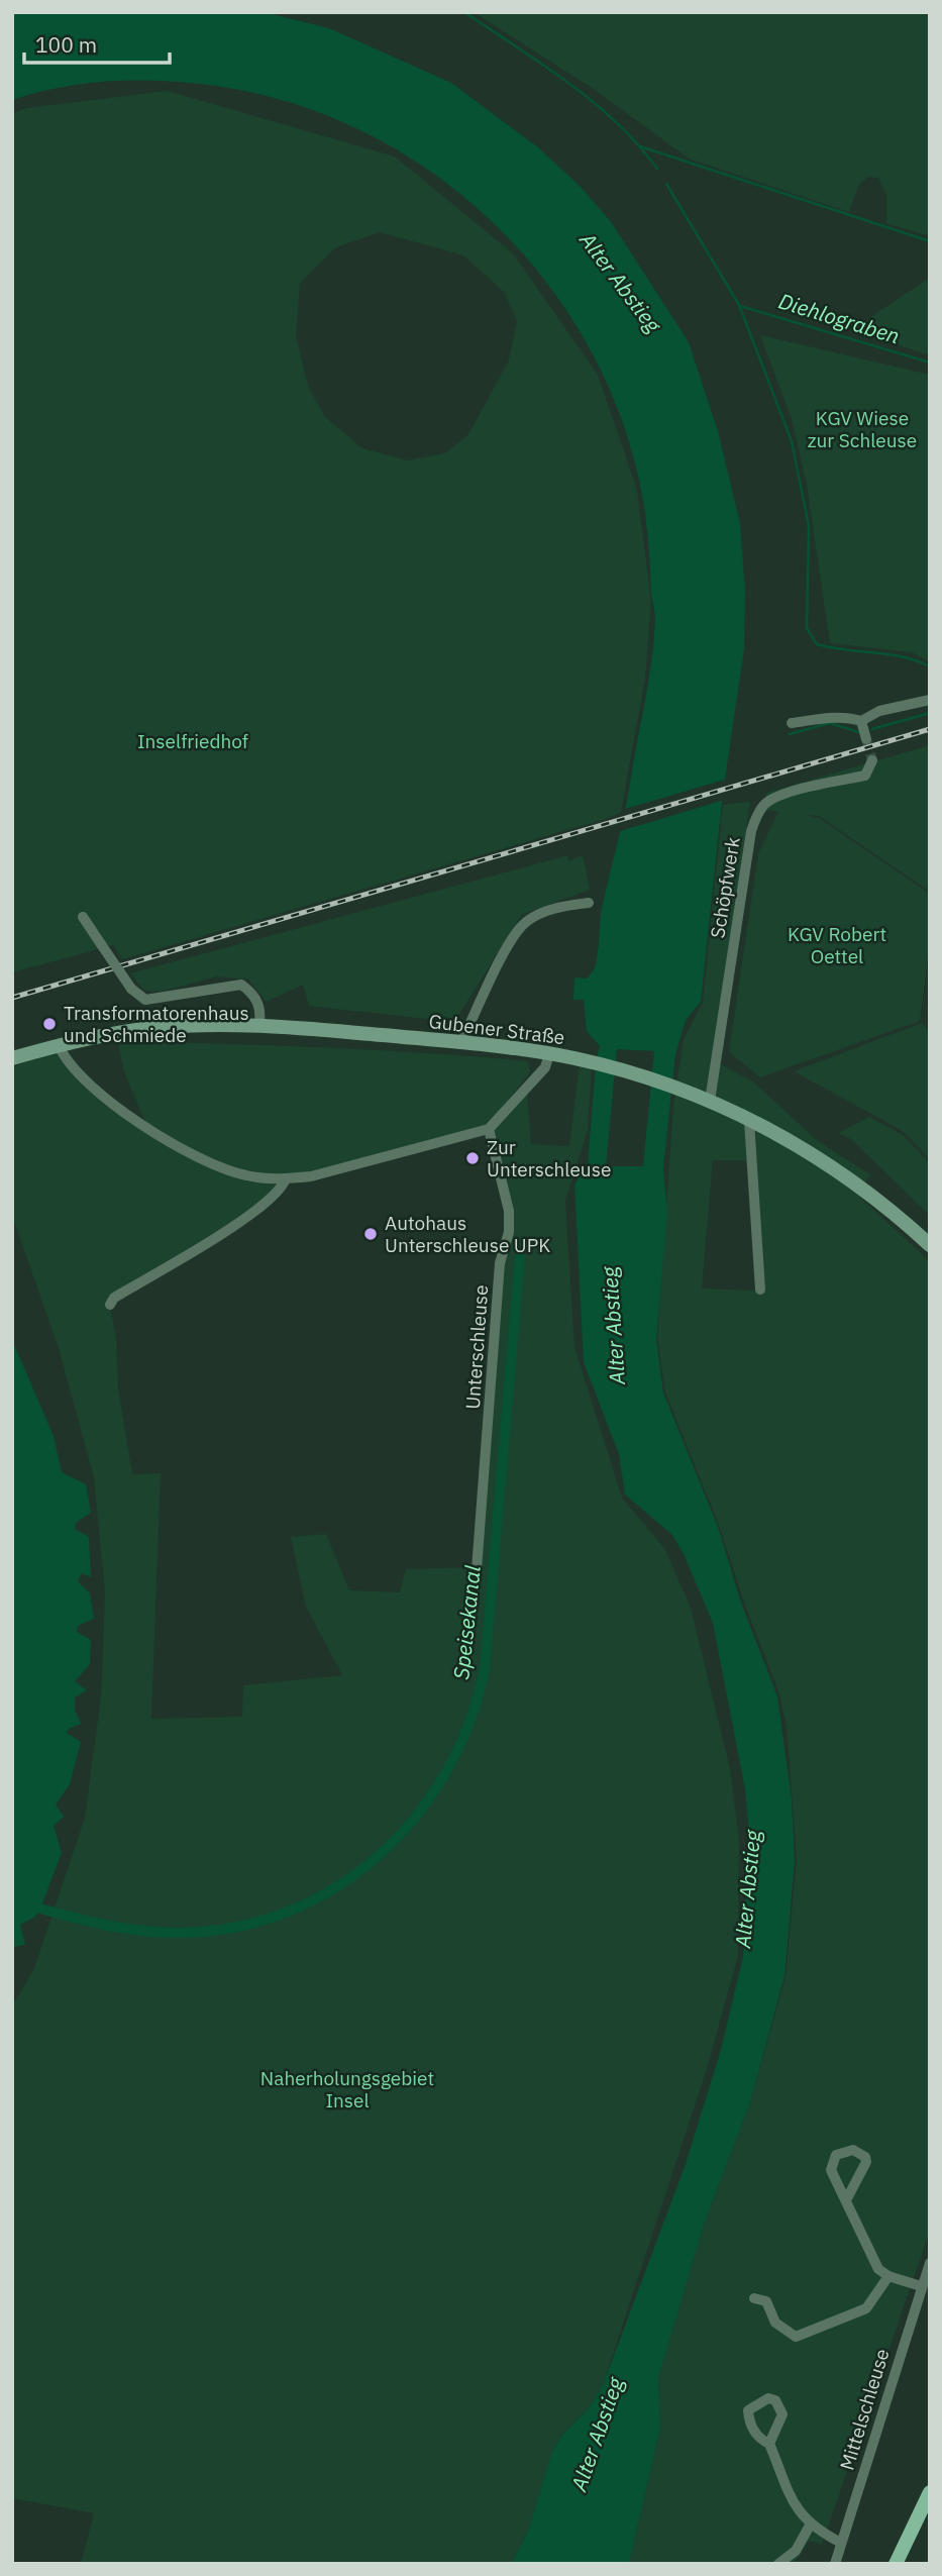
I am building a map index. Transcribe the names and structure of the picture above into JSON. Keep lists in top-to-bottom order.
{
  "streets": {
    "main road": ["Gubener Straße"],
    "street": ["Schöpfwerk", "Unterschleuse", "Mittelschleuse"]
  },
  "crossings": [
    ["Schöpfwerk", "Gubener Straße"]
  ],
  "water": ["Alter Abstieg", "Diehlograben", "Speisekanal"],
  "parks": [
    "KGV Wiese zur Schleuse",
    "Inselfriedhof",
    "KGV Robert Oettel",
    "Naherholungsgebiet Insel"
  ],
  "places": ["Transformatorenhaus und Schmiede", "Zur Unterschleuse", "Autohaus Unterschleuse UPK"],
  "scale_bar": "100 m"
}
